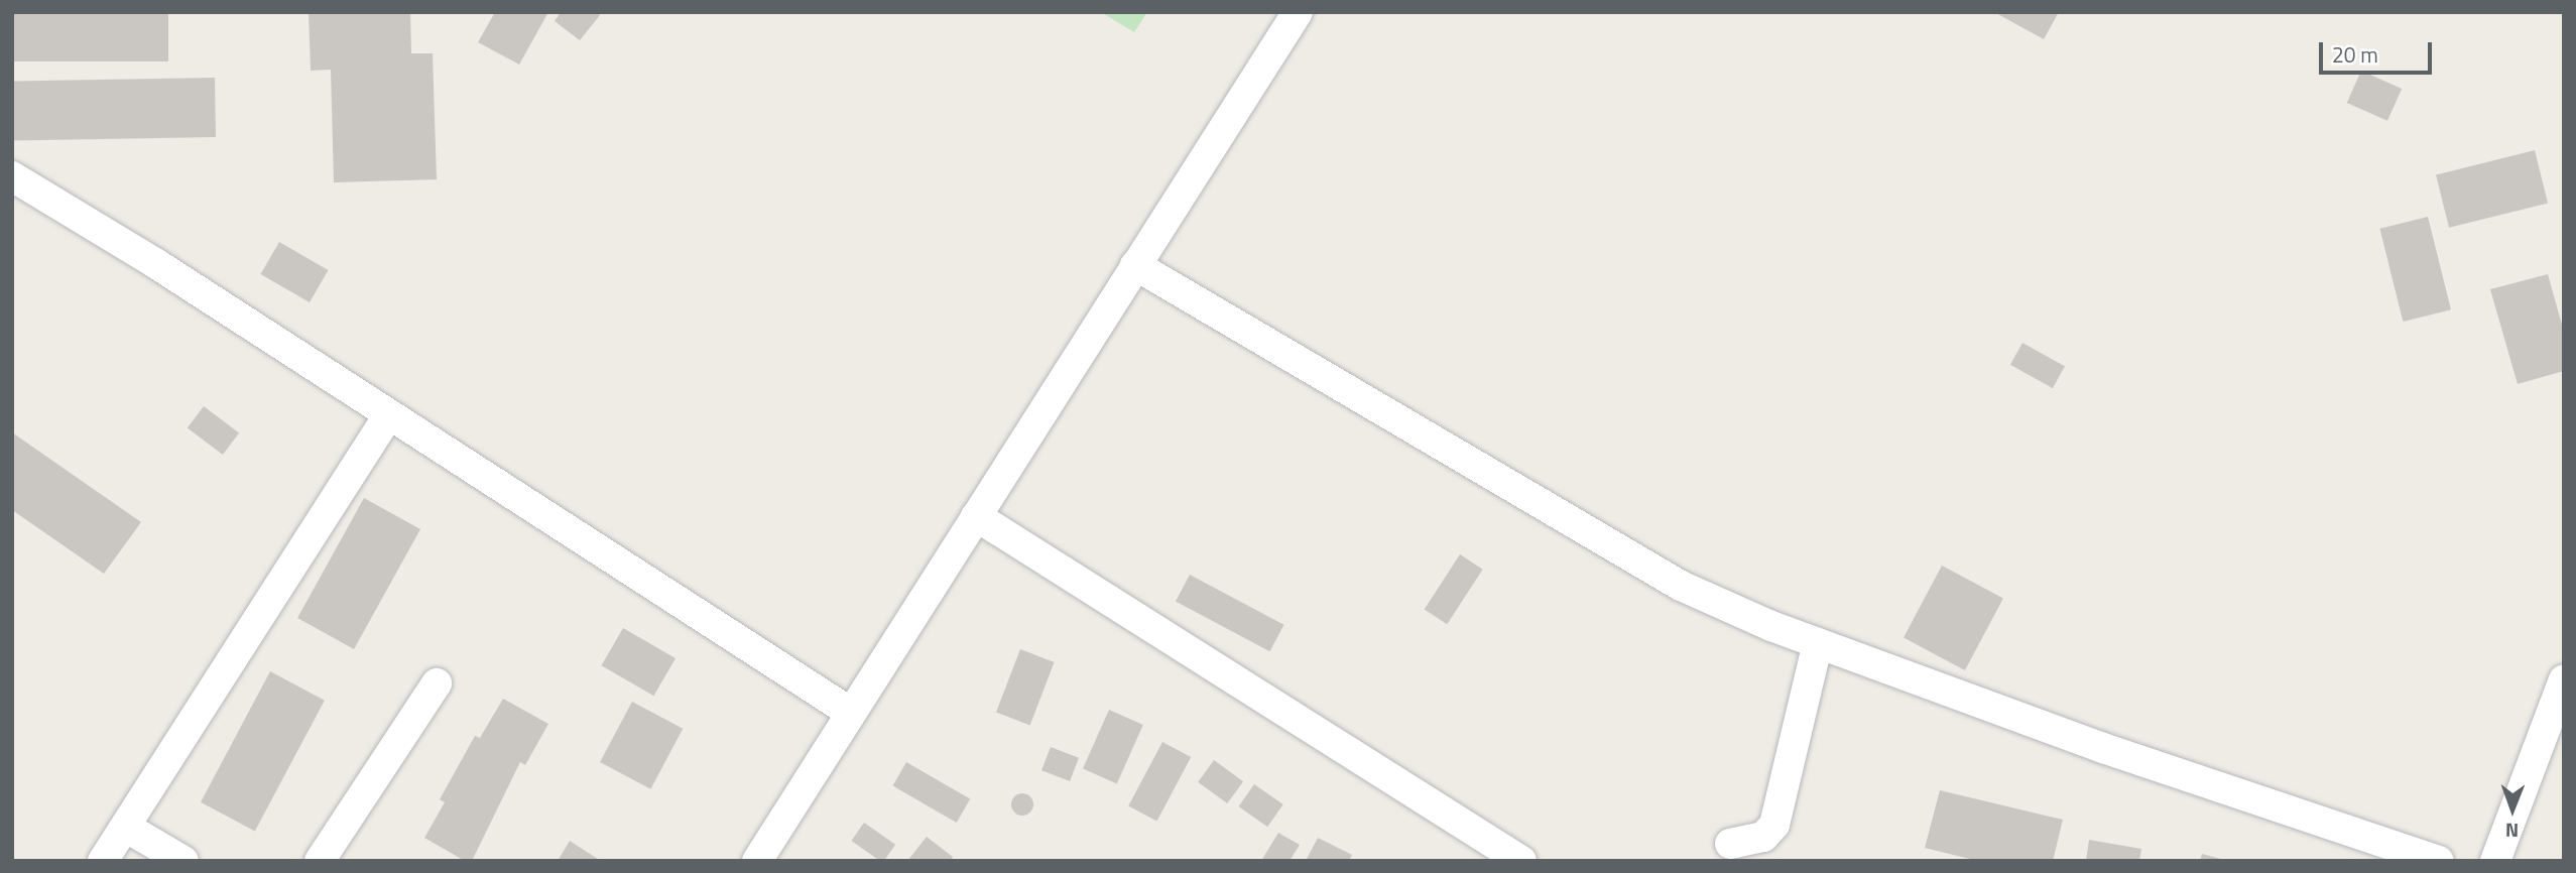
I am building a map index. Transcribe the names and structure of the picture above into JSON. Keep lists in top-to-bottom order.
{
  "scale_bar": "20 m",
  "north": "bottom"
}
